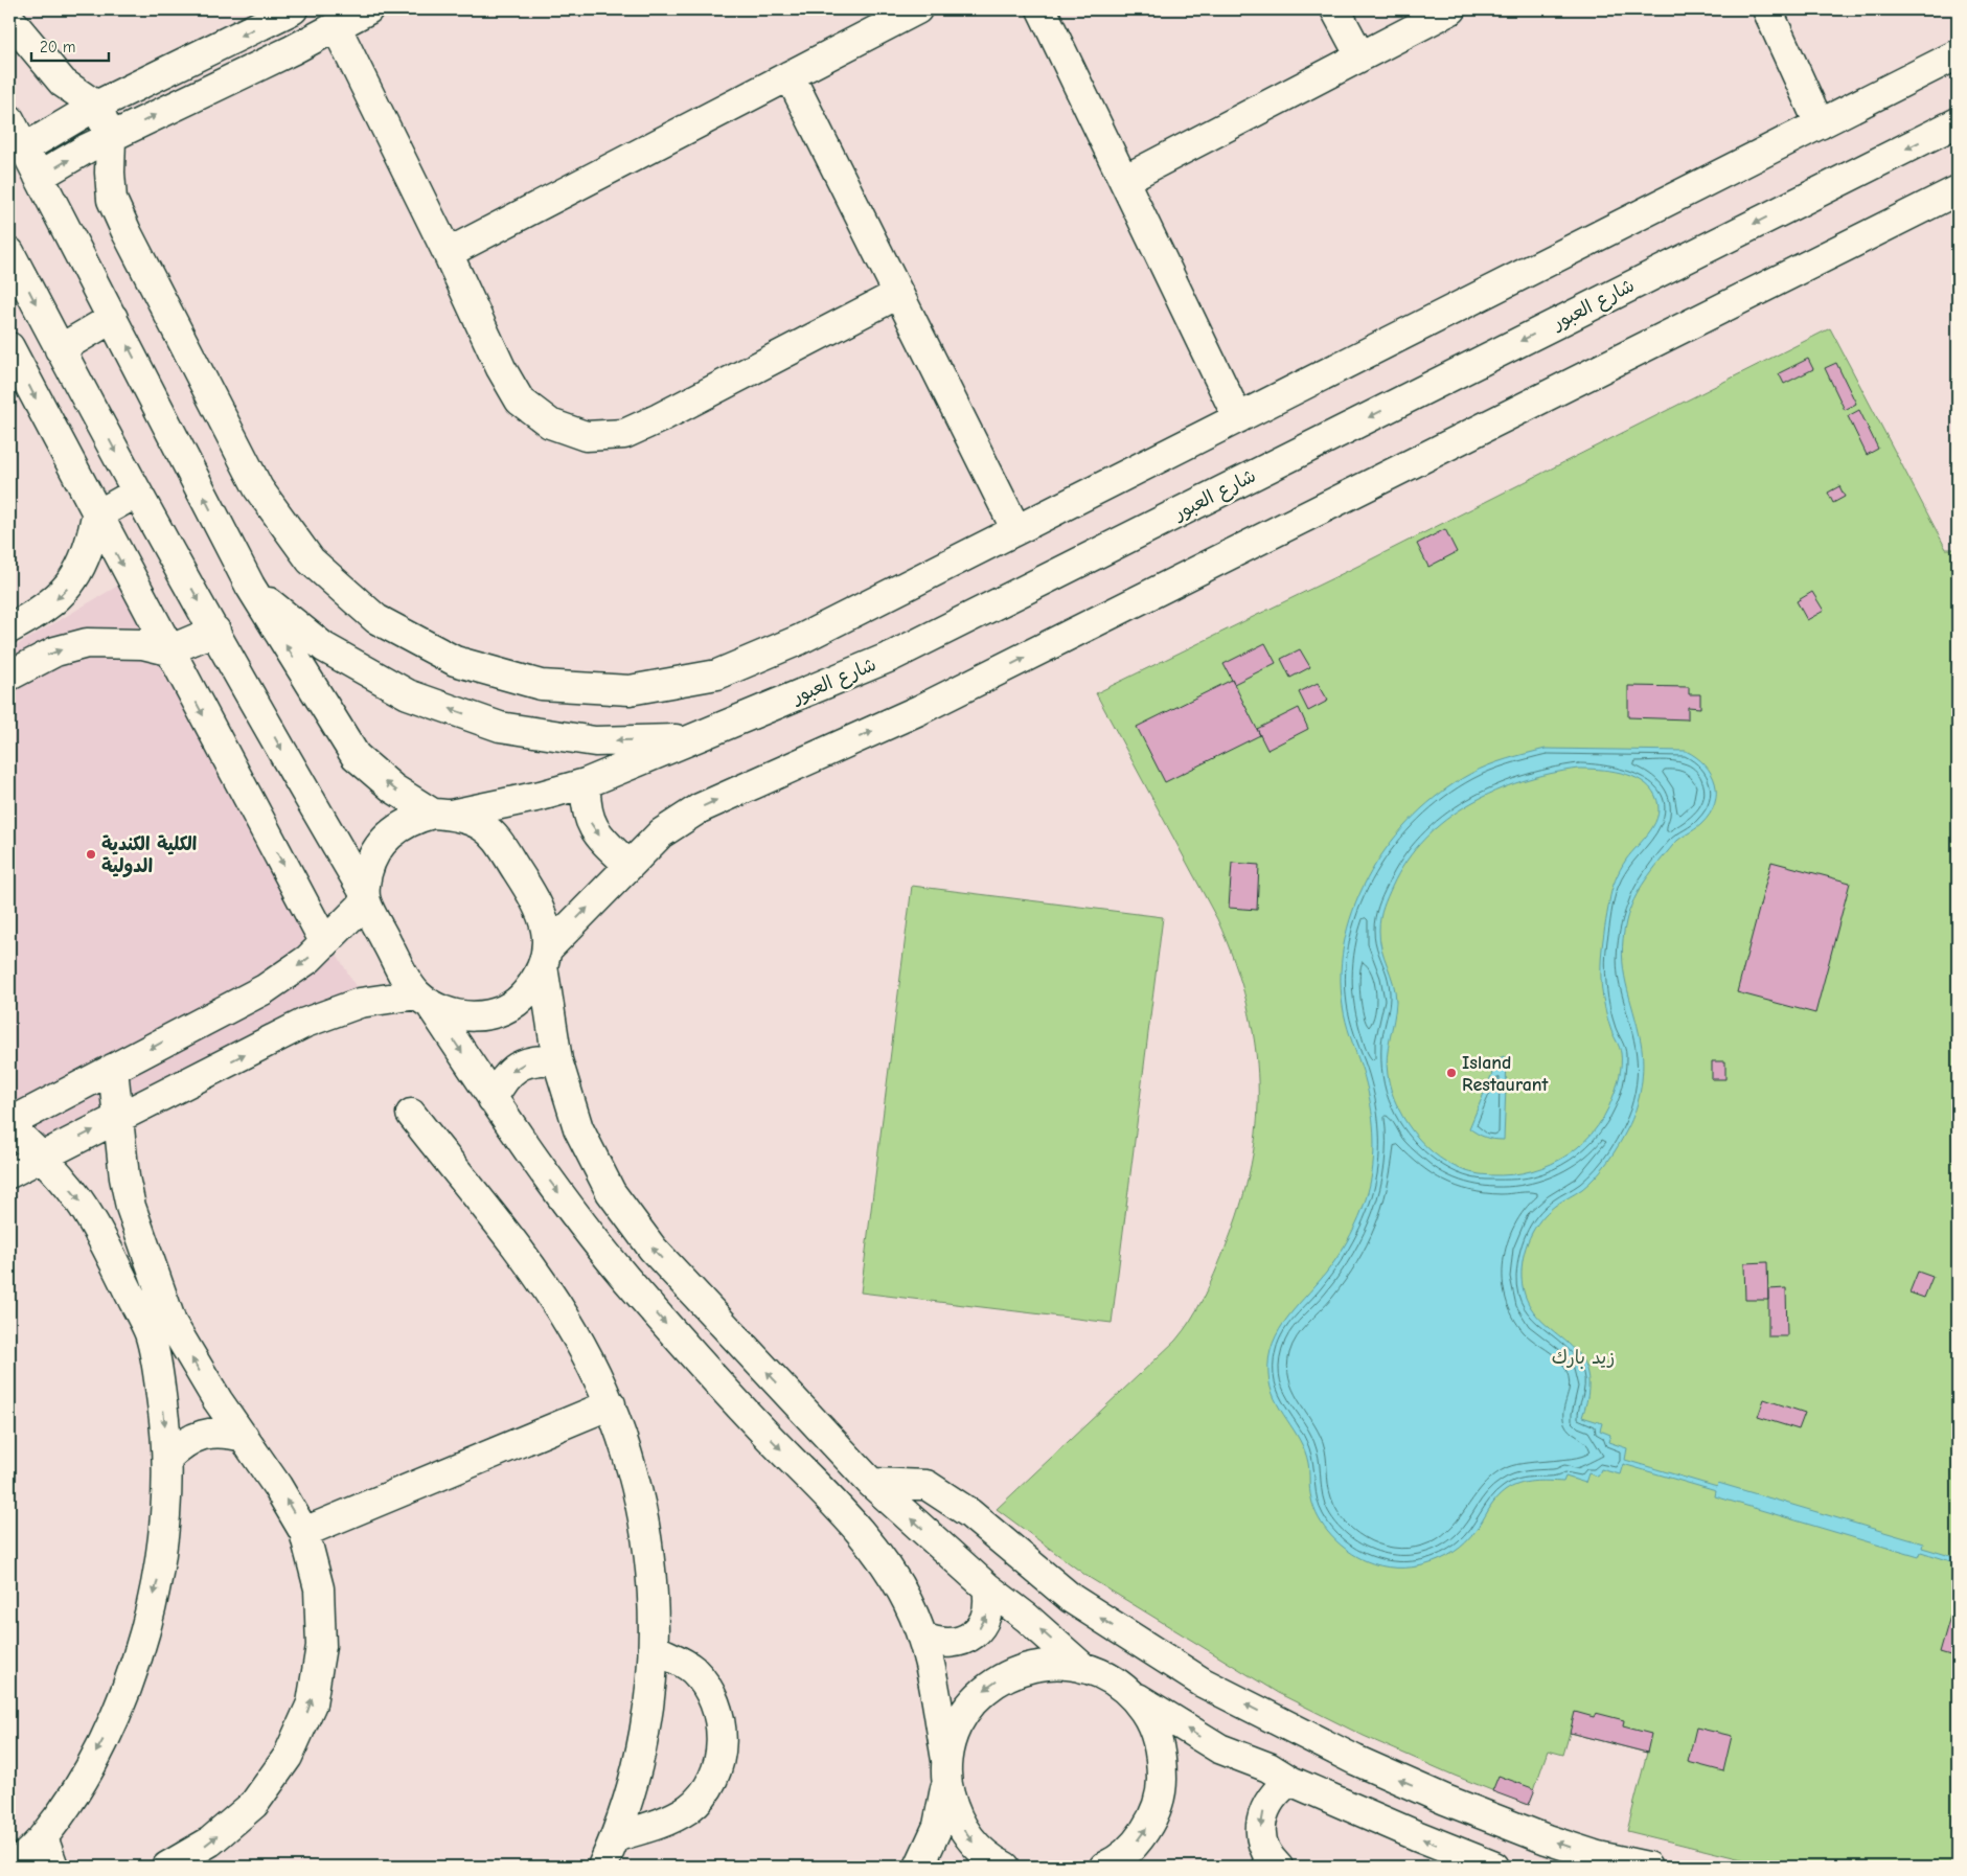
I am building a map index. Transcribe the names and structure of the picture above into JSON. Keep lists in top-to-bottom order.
{
  "streets": {
    "street": ["شارع العبور"]
  },
  "parks": ["زيد بارك"],
  "places": ["الكلية الكندية الدولية", "Island Restaurant"],
  "scale_bar": "20 m"
}
